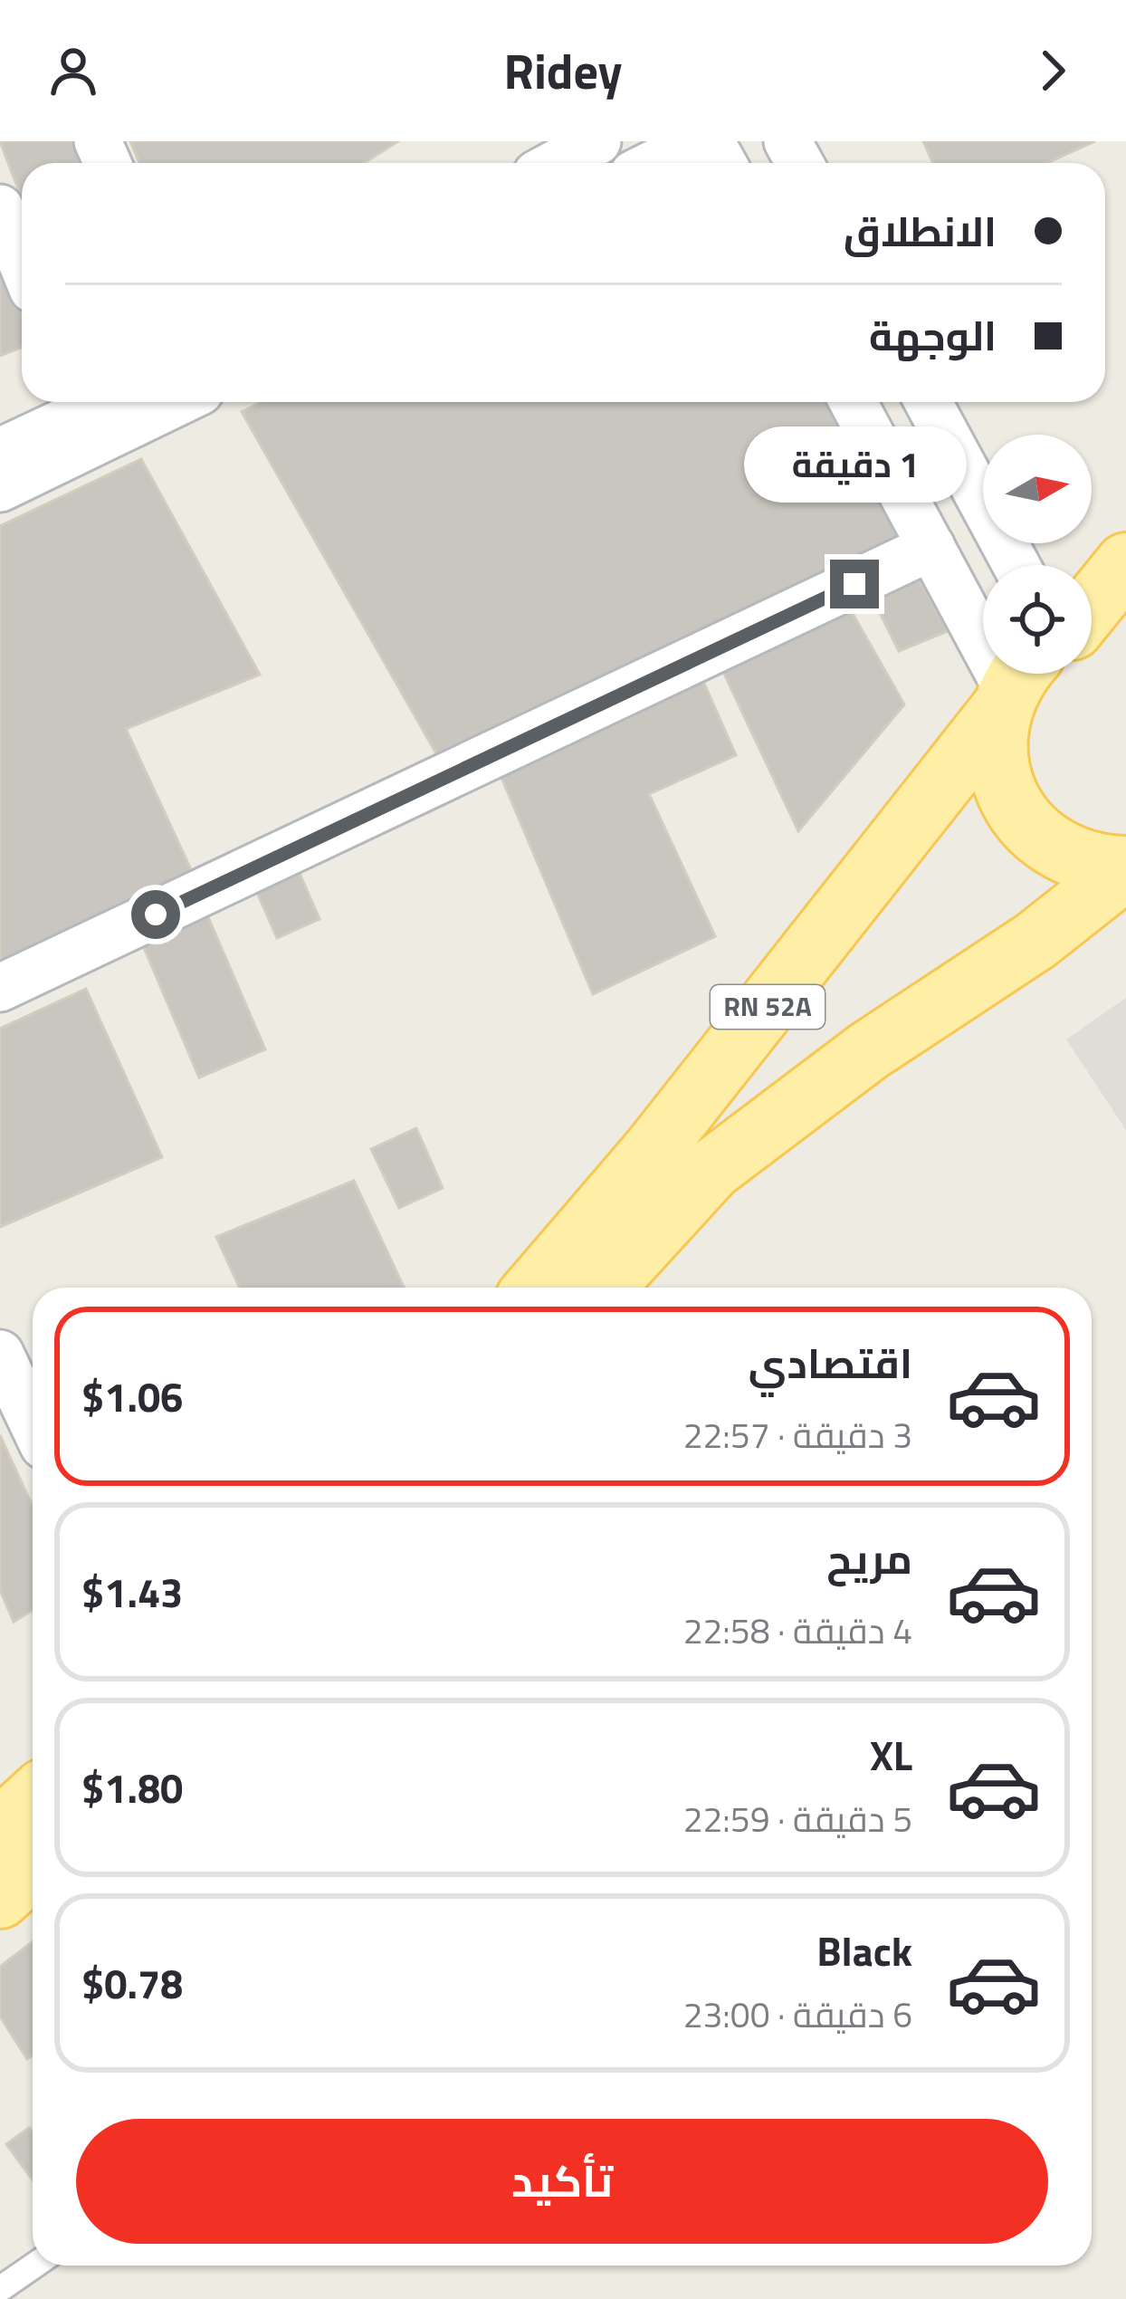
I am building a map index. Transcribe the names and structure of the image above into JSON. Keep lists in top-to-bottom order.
{
  "streets": {
    "main road": ["RN 52A"]
  },
  "north": "right",
  "page": {
    "header": "Ridey",
    "banner": ["الانطلاق", "الوجهة"],
    "bubble": "1 دقيقة",
    "list": [
      {
        "name": "اقتصادي",
        "note": "3 دقيقة · 22:57",
        "value": "$1.06"
      },
      {
        "name": "مريح",
        "note": "4 دقيقة · 22:58",
        "value": "$1.43"
      },
      {
        "name": "XL",
        "note": "5 دقيقة · 22:59",
        "value": "$1.80"
      },
      {
        "name": "Black",
        "note": "6 دقيقة · 23:00",
        "value": "$0.78"
      }
    ],
    "buttons": "تأكيد"
  }
}
